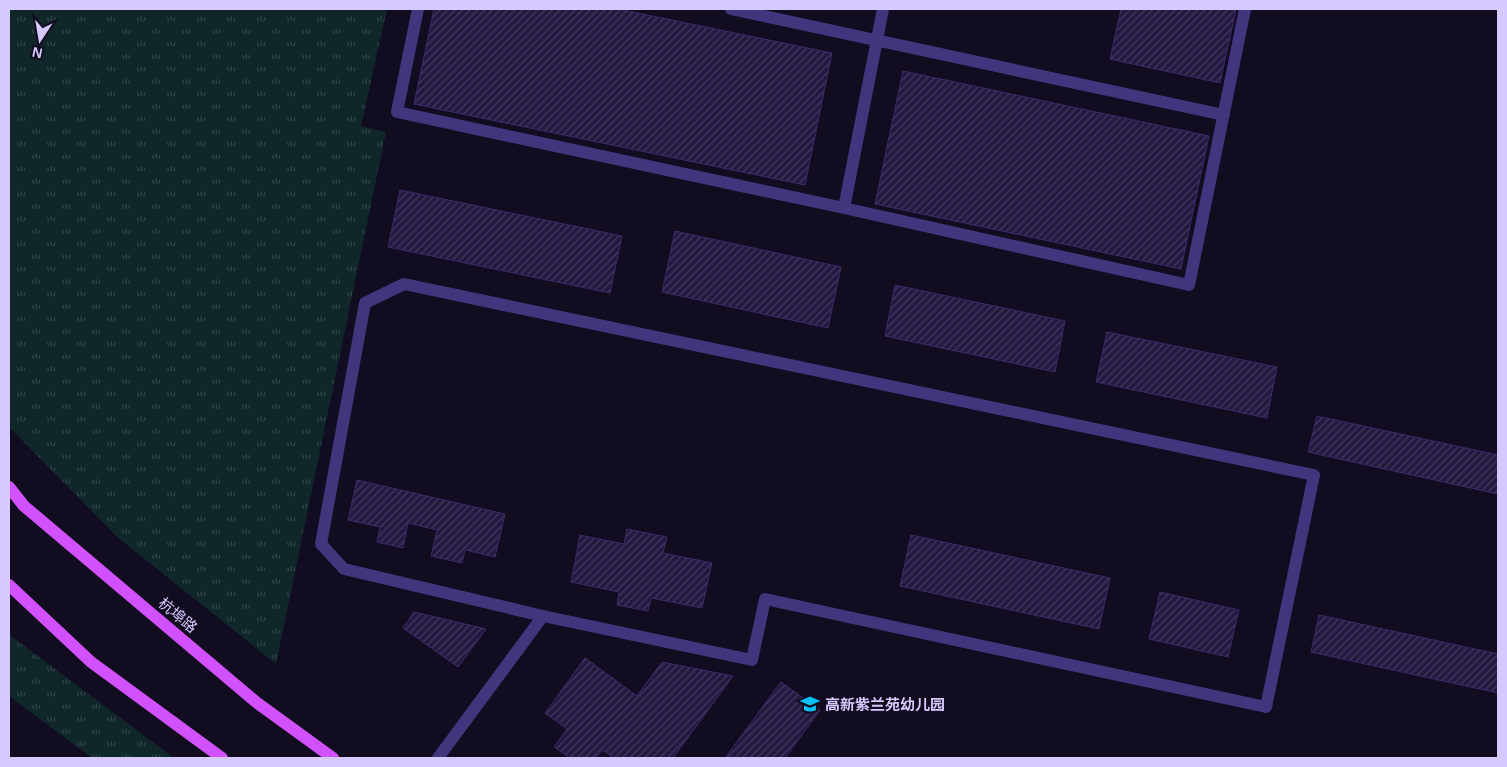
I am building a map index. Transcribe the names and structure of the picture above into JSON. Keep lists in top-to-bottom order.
{
  "streets": {
    "main road": ["杭埠路"]
  },
  "places": {
    "school or university": ["高新紫兰苑幼儿园"]
  },
  "north": "bottom"
}
